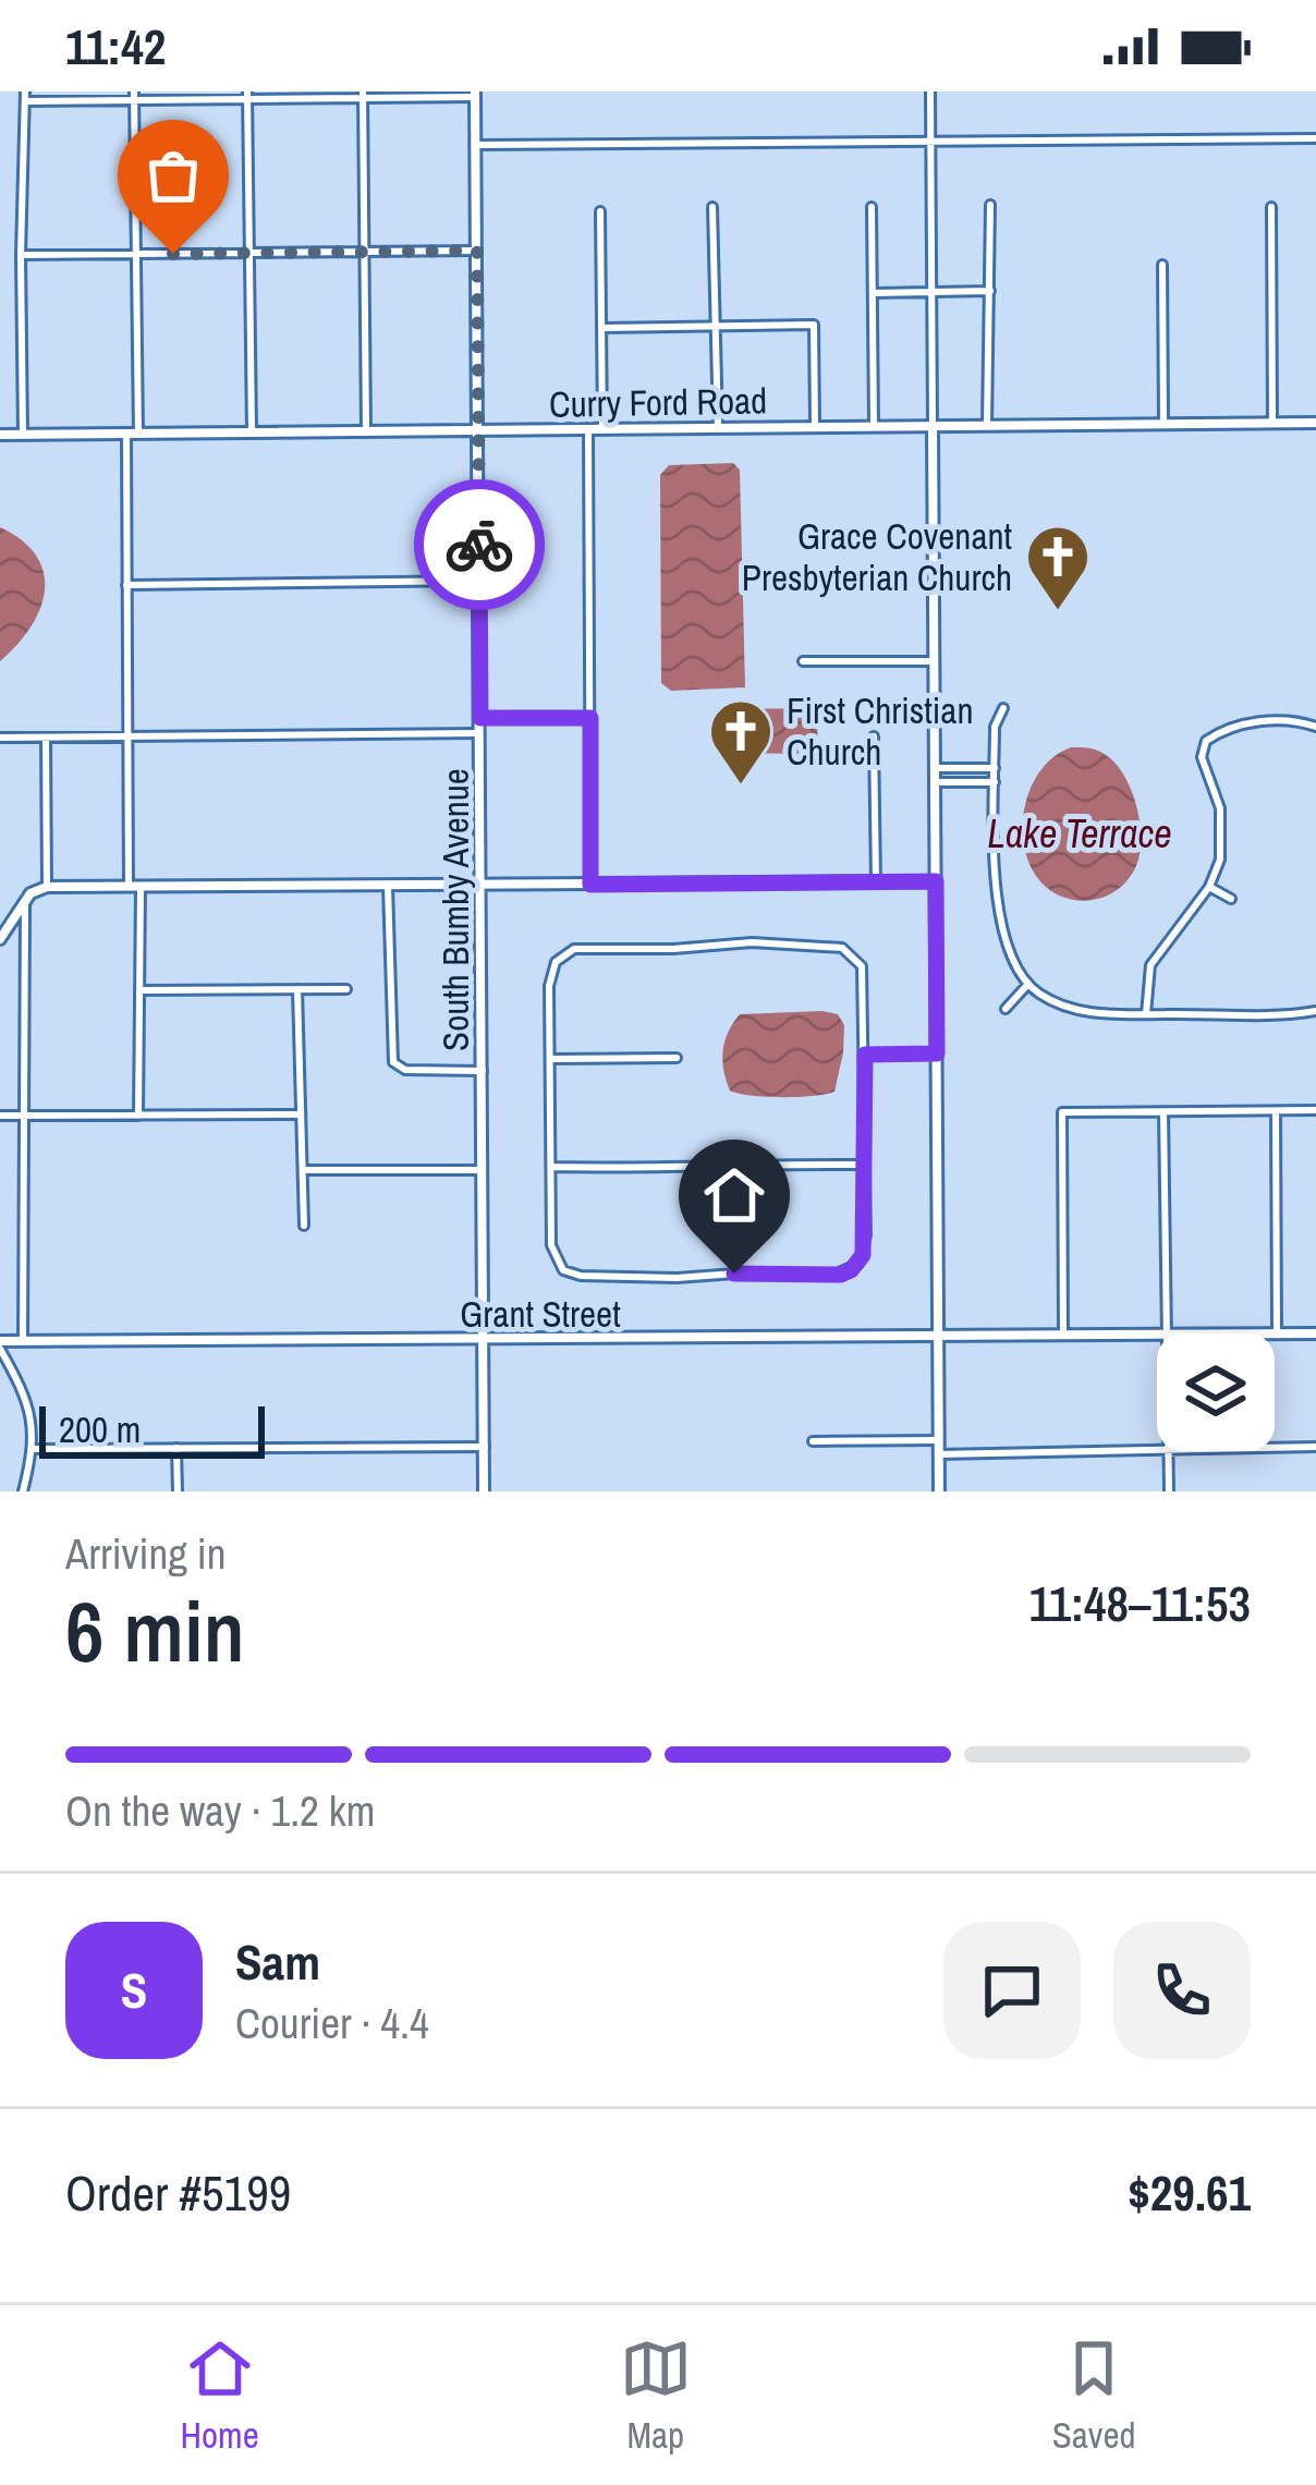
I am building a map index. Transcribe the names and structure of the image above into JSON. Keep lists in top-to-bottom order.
{
  "streets": {
    "street": ["Curry Ford Road", "South Bumby Avenue", "Grant Street"]
  },
  "crossings": [
    ["Curry Ford Road", "South Bumby Avenue"],
    ["South Bumby Avenue", "Grant Street"]
  ],
  "water": ["Lake Terrace"],
  "places": {
    "church": ["Grace Covenant Presbyterian Church", "First Christian Church"]
  },
  "scale_bar": "200 m",
  "page": {
    "status": "11:42",
    "scale": "200 m",
    "heading": ["6 min", "Arriving in", "11:48–11:53"],
    "panel": [
      "Sam",
      "Courier · 4.4",
      "Order #5199",
      "$29.61"
    ],
    "bar": "On the way · 1.2 km",
    "round": "S",
    "tabs": ["Home", "Map", "Saved"]
  }
}
